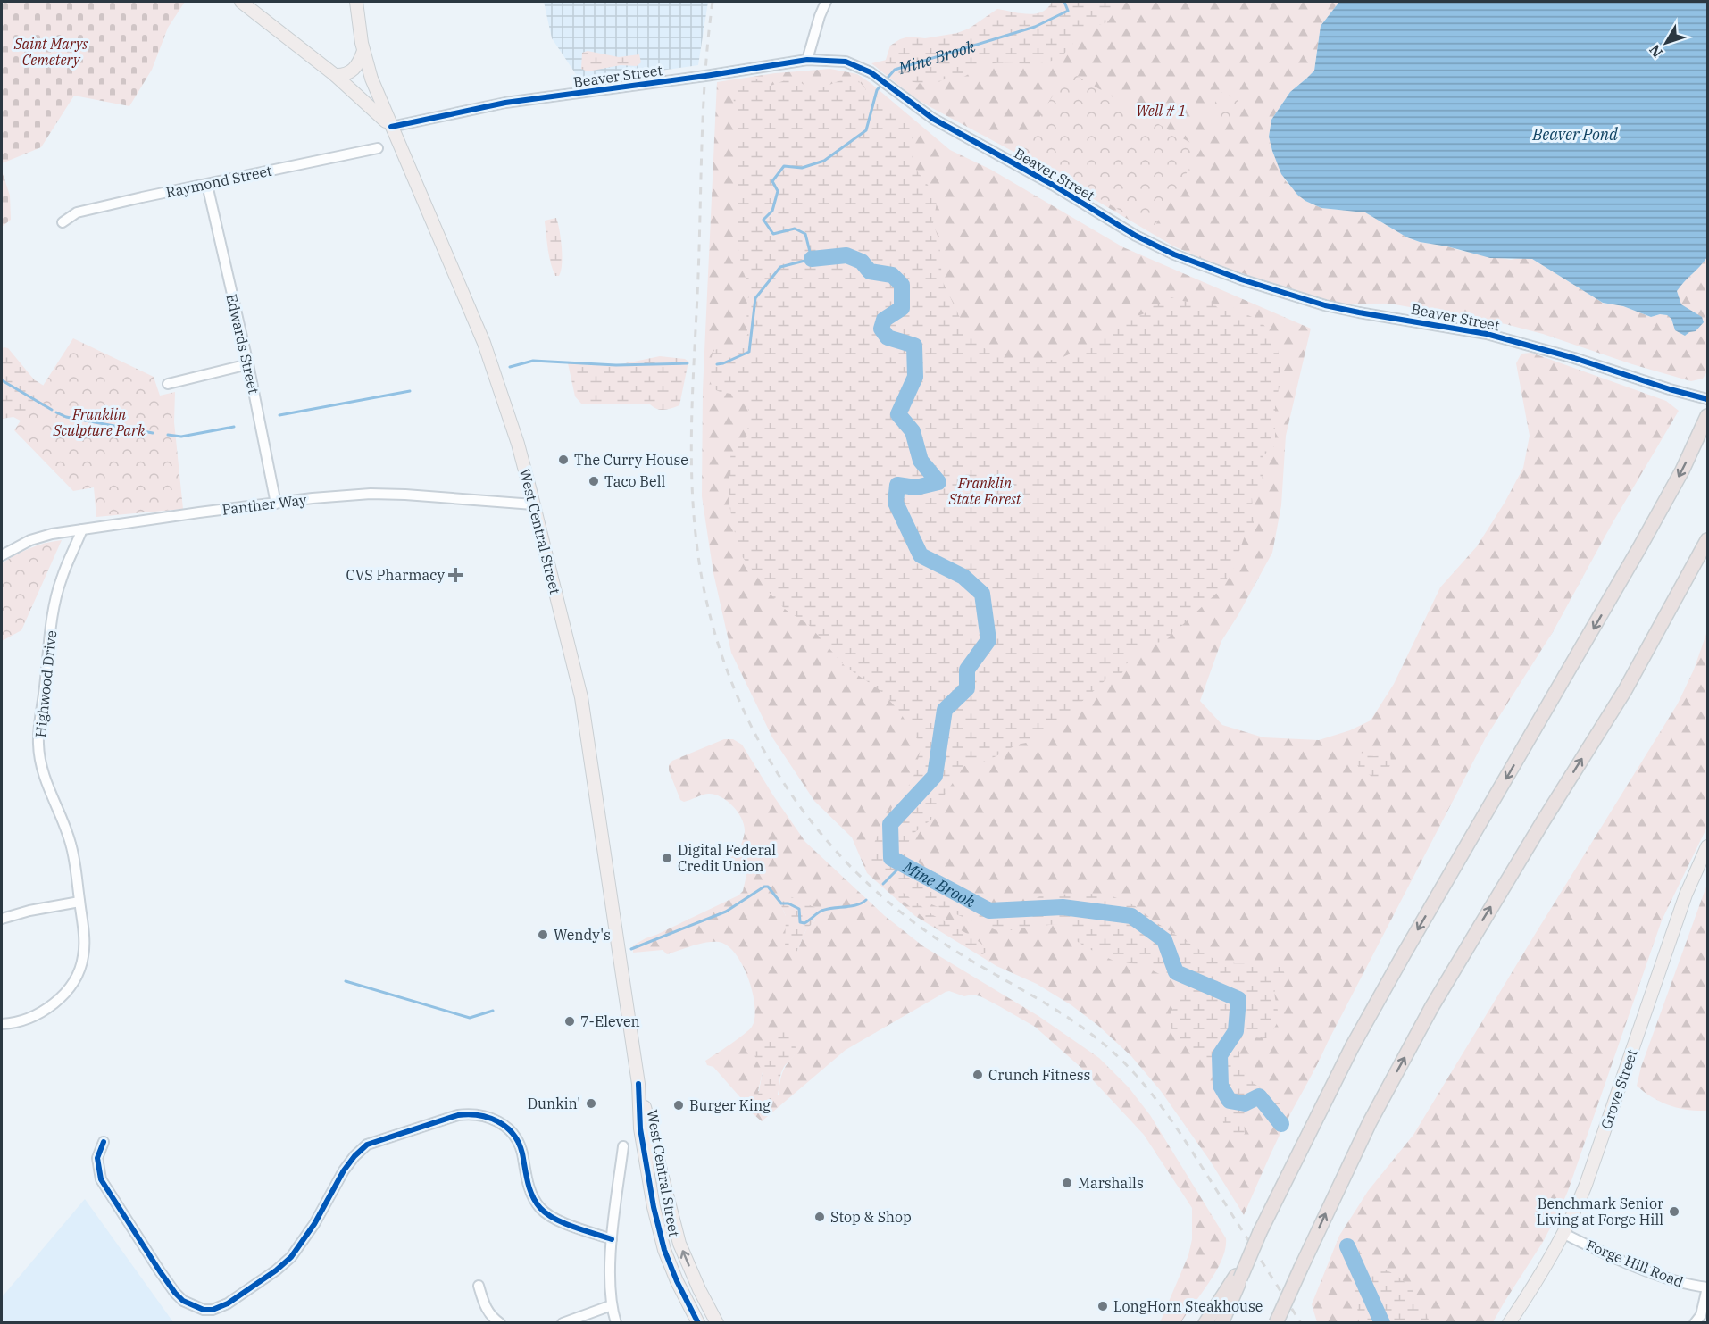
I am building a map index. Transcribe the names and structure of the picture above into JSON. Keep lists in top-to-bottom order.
{
  "streets": {
    "main road": ["West Central Street", "Grove Street"],
    "street": [
      "Beaver Street",
      "Raymond Street",
      "Edwards Street",
      "Panther Way",
      "Highwood Drive",
      "Forge Hill Road"
    ]
  },
  "crossings": [
    ["Beaver Street", "West Central Street"],
    ["Raymond Street", "Edwards Street"],
    ["Edwards Street", "Panther Way"],
    ["Panther Way", "West Central Street"],
    ["Panther Way", "Highwood Drive"],
    ["Grove Street", "Forge Hill Road"]
  ],
  "water": ["Mine Brook", "Beaver Pond"],
  "parks": [
    "Saint Marys Cemetery",
    "Well # 1",
    "Franklin Sculpture Park",
    "Franklin State Forest"
  ],
  "places": {
    "other": [
      "The Curry House",
      "Taco Bell",
      "Digital Federal Credit Union",
      "Wendy's",
      "7-Eleven",
      "Crunch Fitness",
      "Dunkin'",
      "Burger King",
      "Marshalls",
      "Benchmark Senior Living at Forge Hill",
      "Stop & Shop",
      "LongHorn Steakhouse"
    ],
    "health": ["CVS Pharmacy"]
  },
  "north": "bottom left"
}
